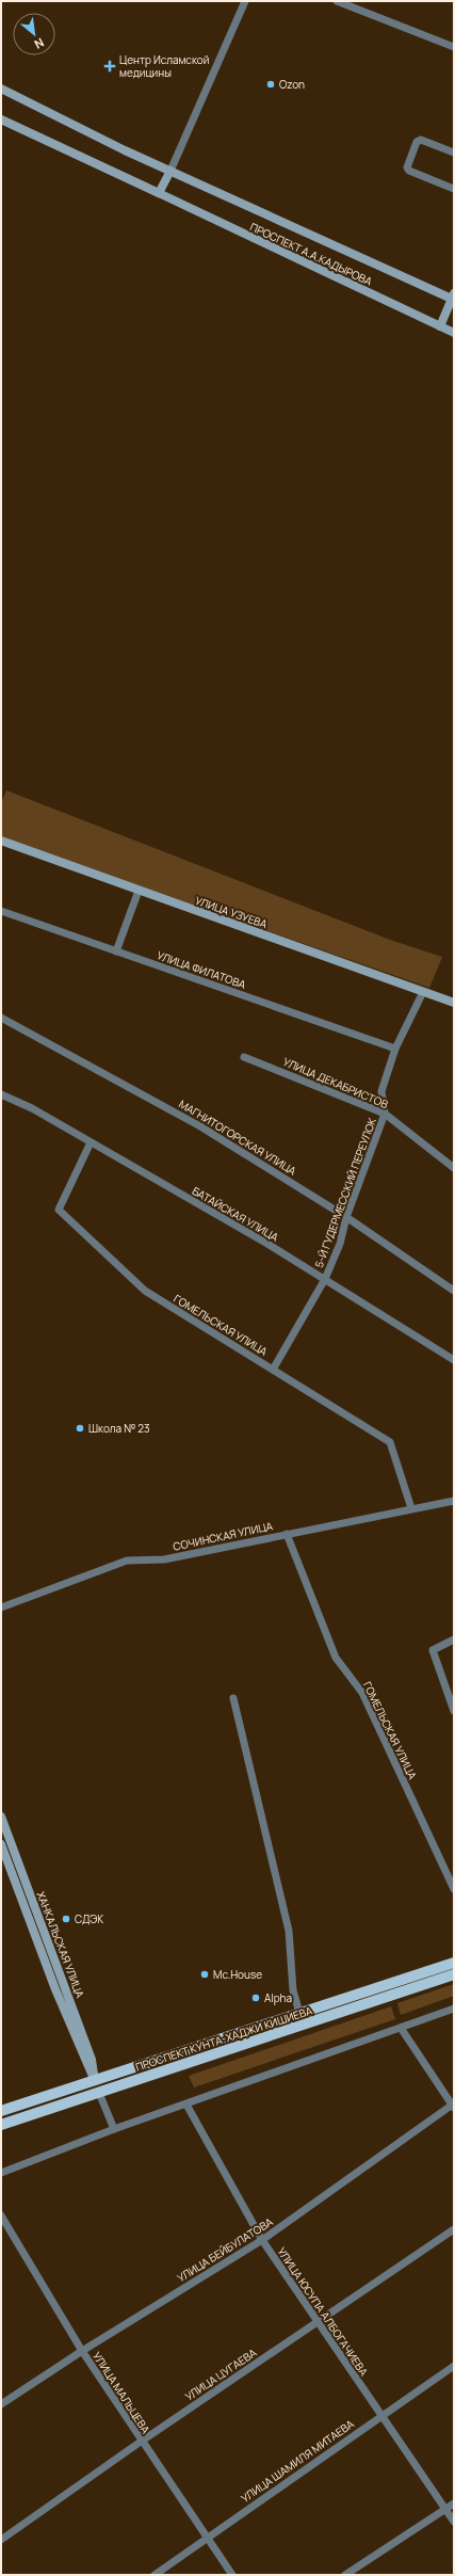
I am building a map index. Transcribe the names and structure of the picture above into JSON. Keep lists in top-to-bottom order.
{
  "streets": {
    "main road": ["ПРОСПЕКТ КУНТА-ХАДЖИ КИШИЕВА"],
    "street": [
      "ПРОСПЕКТ А.А.КАДЫРОВА",
      "УЛИЦА УЗУЕВА",
      "УЛИЦА ФИЛАТОВА",
      "УЛИЦА ДЕКАБРИСТОВ",
      "МАГНИТОГОРСКАЯ УЛИЦА",
      "5-Й ГУДЕРМЕССКИЙ ПЕРЕУЛОК",
      "БАТАЙСКАЯ УЛИЦА",
      "ГОМЕЛЬСКАЯ УЛИЦА",
      "СОЧИНСКАЯ УЛИЦА",
      "ХАНКАЛЬСКАЯ УЛИЦА",
      "УЛИЦА БЕЙБУЛАТОВА",
      "УЛИЦА ЮСУПА АЛБОГАЧИЕВА",
      "УЛИЦА ЦУГАЕВА",
      "УЛИЦА МАЛЬЦЕВА",
      "УЛИЦА ШАМИЛЯ МИТАЕВА"
    ]
  },
  "crossings": [
    ["УЛИЦА УЗУЕВА", "5-Й ГУДЕРМЕССКИЙ ПЕРЕУЛОК"],
    ["УЛИЦА ФИЛАТОВА", "5-Й ГУДЕРМЕССКИЙ ПЕРЕУЛОК"],
    ["УЛИЦА ДЕКАБРИСТОВ", "5-Й ГУДЕРМЕССКИЙ ПЕРЕУЛОК"],
    ["МАГНИТОГОРСКАЯ УЛИЦА", "5-Й ГУДЕРМЕССКИЙ ПЕРЕУЛОК"],
    ["5-Й ГУДЕРМЕССКИЙ ПЕРЕУЛОК", "БАТАЙСКАЯ УЛИЦА"],
    ["5-Й ГУДЕРМЕССКИЙ ПЕРЕУЛОК", "ГОМЕЛЬСКАЯ УЛИЦА"],
    ["БАТАЙСКАЯ УЛИЦА", "ГОМЕЛЬСКАЯ УЛИЦА"],
    ["ГОМЕЛЬСКАЯ УЛИЦА", "СОЧИНСКАЯ УЛИЦА"],
    ["ХАНКАЛЬСКАЯ УЛИЦА", "ПРОСПЕКТ КУНТА-ХАДЖИ КИШИЕВА"],
    ["УЛИЦА БЕЙБУЛАТОВА", "УЛИЦА ЮСУПА АЛБОГАЧИЕВА"],
    ["УЛИЦА БЕЙБУЛАТОВА", "УЛИЦА МАЛЬЦЕВА"],
    ["УЛИЦА ЮСУПА АЛБОГАЧИЕВА", "УЛИЦА ЦУГАЕВА"],
    ["УЛИЦА ЮСУПА АЛБОГАЧИЕВА", "УЛИЦА ШАМИЛЯ МИТАЕВА"],
    ["УЛИЦА ЦУГАЕВА", "УЛИЦА МАЛЬЦЕВА"],
    ["УЛИЦА МАЛЬЦЕВА", "УЛИЦА ШАМИЛЯ МИТАЕВА"]
  ],
  "places": {
    "health": ["Центр Исламской медицины"],
    "other": [
      "Ozon",
      "Школа № 23",
      "СДЭК",
      "Mc.House",
      "Alpha"
    ]
  },
  "north": "bottom right"
}
